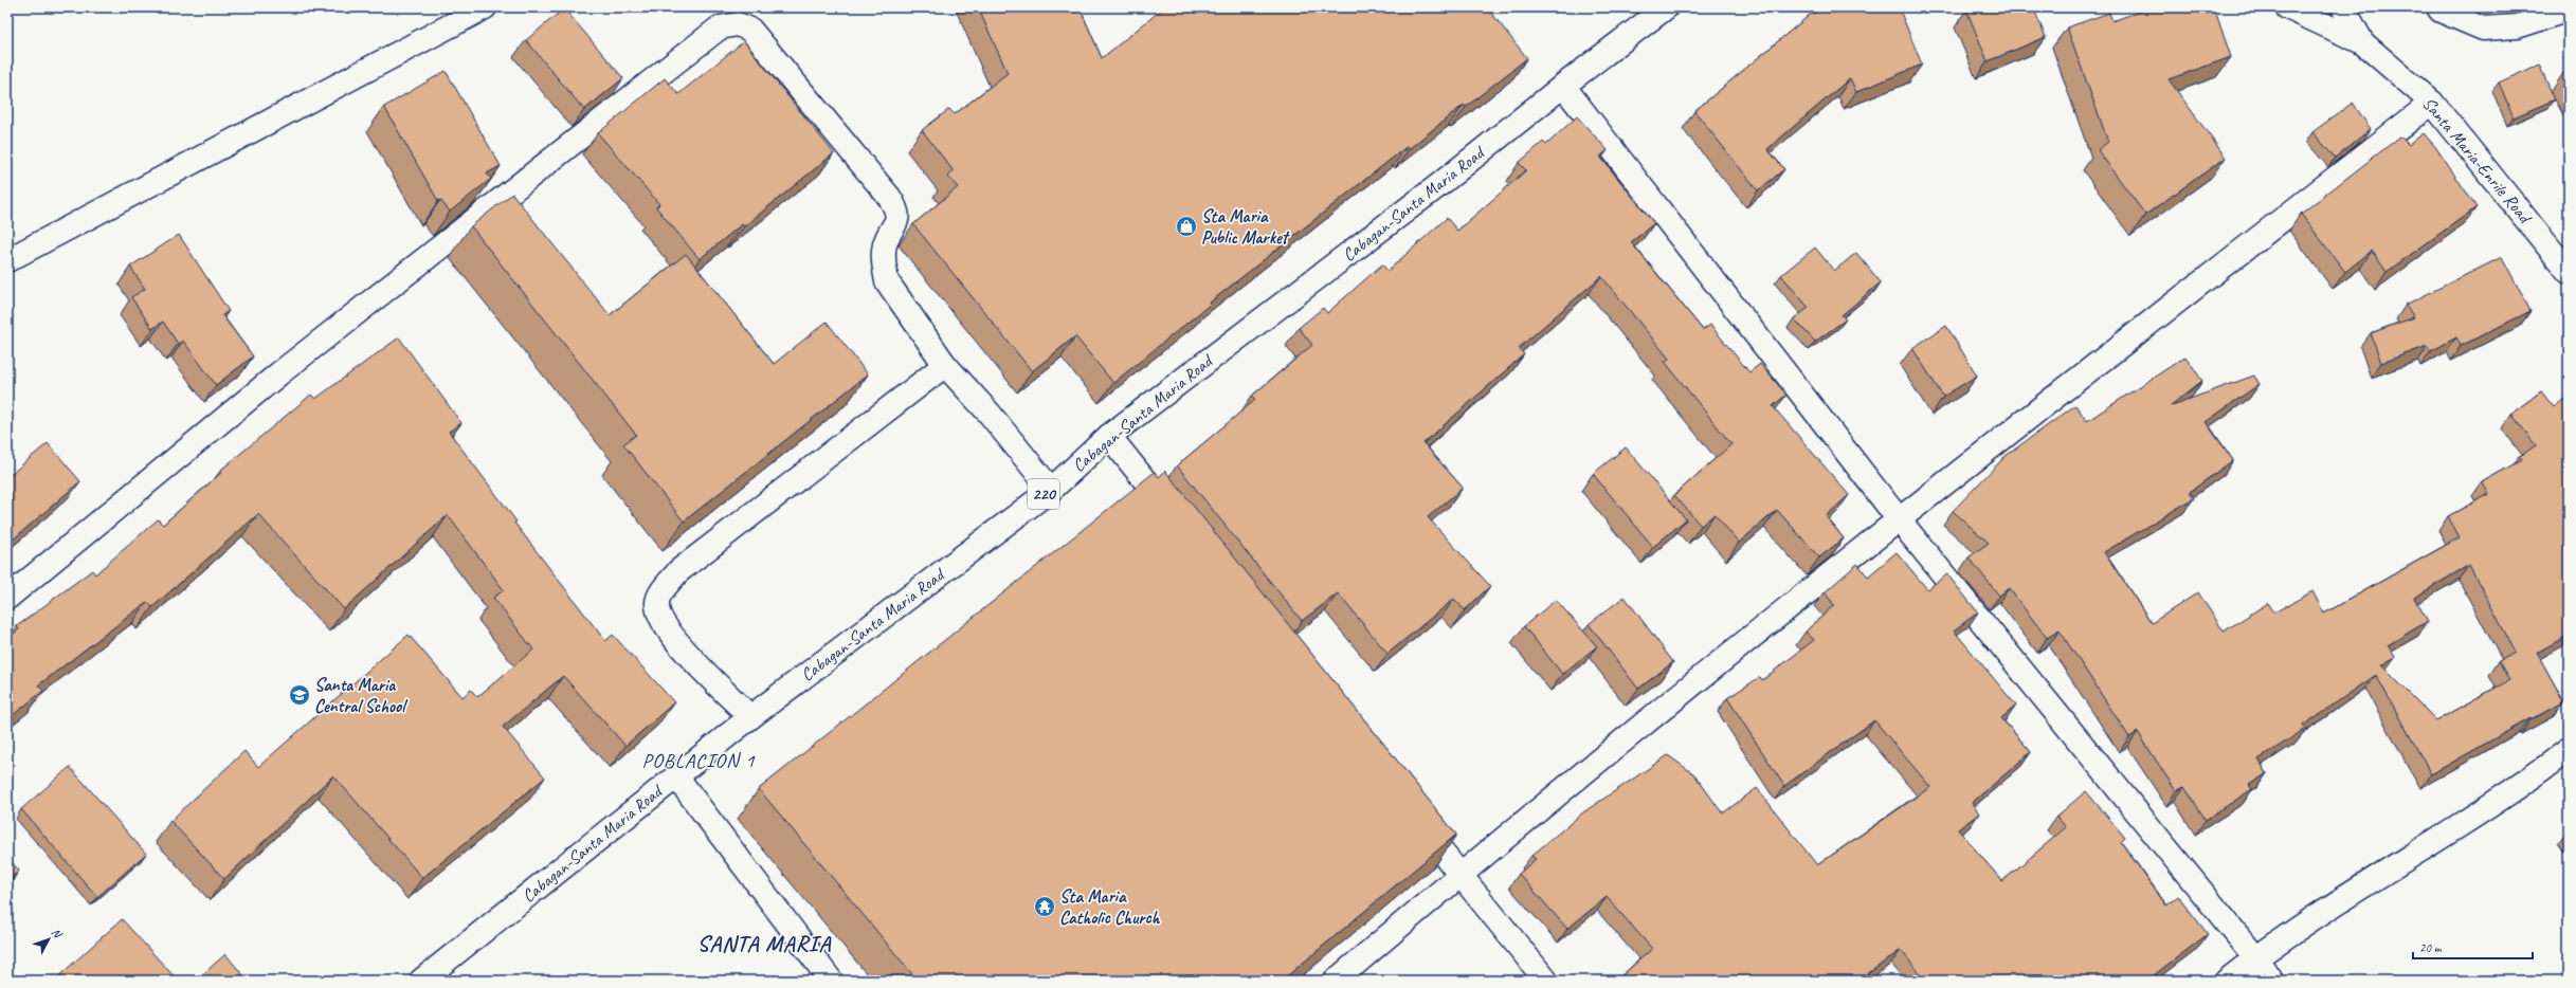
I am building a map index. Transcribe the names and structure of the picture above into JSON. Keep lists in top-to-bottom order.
{
  "streets": {
    "street": ["Santa Maria-Enrile Road", "Cabagan-Santa Maria Road", "220"]
  },
  "districts": ["POBLACION 1", "SANTA MARIA"],
  "places": {
    "shop": ["Sta Maria Public Market"],
    "school or university": ["Santa Maria Central School"],
    "temple": ["Sta Maria Catholic Church"]
  },
  "scale_bar": "20 m",
  "north": "top right"
}
